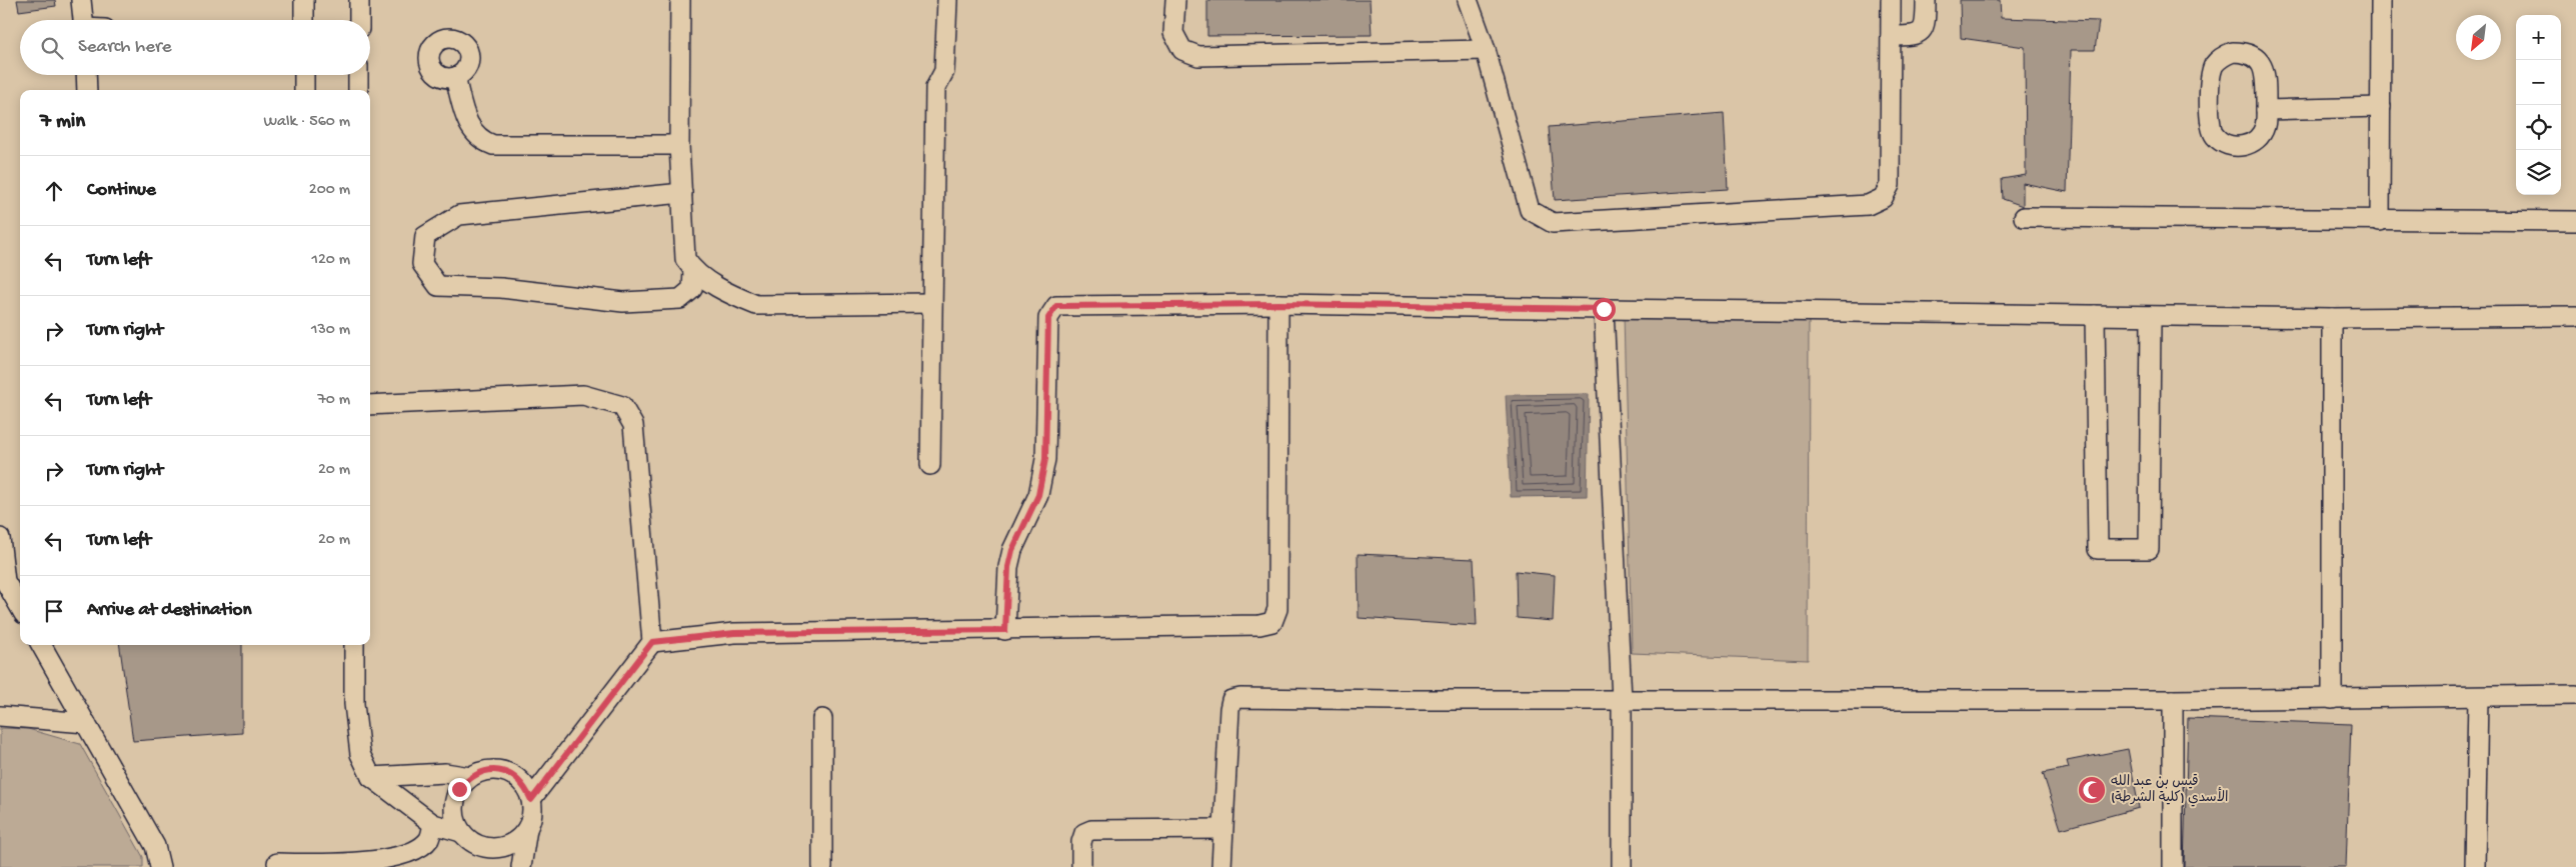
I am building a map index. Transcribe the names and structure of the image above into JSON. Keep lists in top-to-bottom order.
{
  "places": {
    "mosque": ["قيس بن عبد الله الأسدي (كلية الشرطة)"]
  },
  "north": "bottom left",
  "page": {
    "map_buttons": ["+", "−"],
    "search": "Search here",
    "heading": ["7 min", "Walk · 560 m"],
    "list": [
      ["Continue", "200 m"],
      ["Turn left", "120 m"],
      ["Turn right", "130 m"],
      ["Turn left", "70 m"],
      ["Turn right", "20 m"],
      ["Turn left", "20 m"],
      "Arrive at destination"
    ]
  }
}
